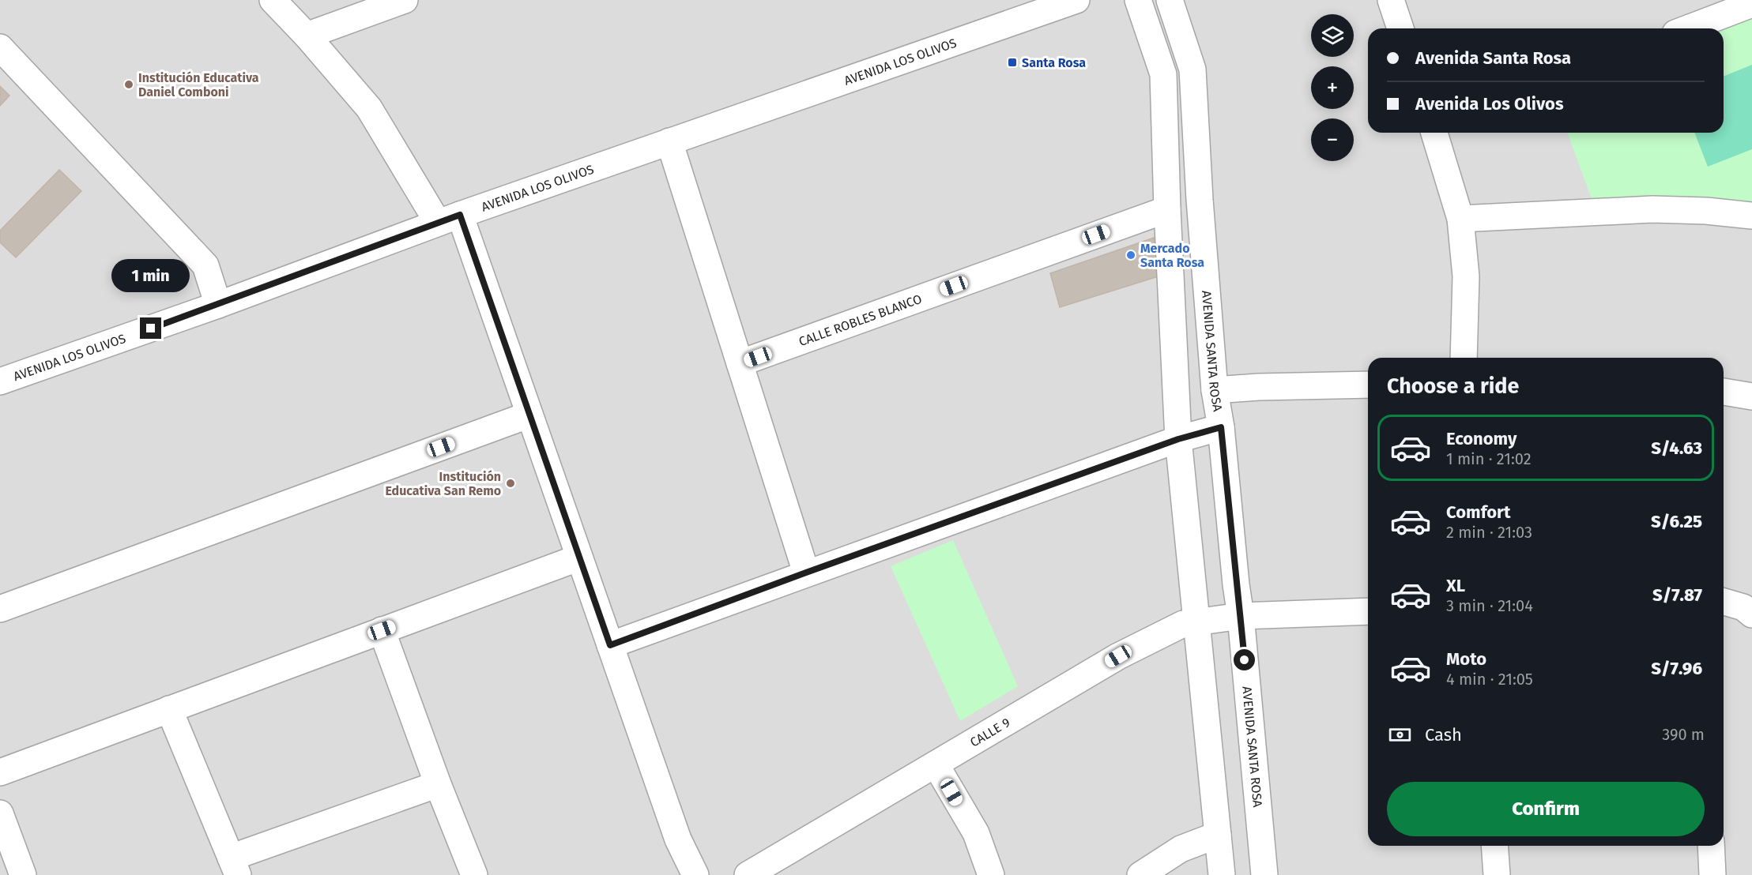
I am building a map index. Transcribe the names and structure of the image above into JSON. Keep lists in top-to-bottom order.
{
  "streets": {
    "street": [
      "AVENIDA LOS OLIVOS",
      "CALLE ROBLES BLANCO",
      "AVENIDA SANTA ROSA",
      "CALLE 9"
    ]
  },
  "crossings": [
    ["AVENIDA SANTA ROSA", "CALLE 9"]
  ],
  "places": {
    "transit": ["Santa Rosa"],
    "other": ["Institución Educativa Daniel Comboni", "Mercado Santa Rosa", "Institución Educativa San Remo"]
  },
  "page": {
    "map_buttons": ["+", "−"],
    "banner": ["Avenida Santa Rosa", "Avenida Los Olivos"],
    "bubble": "1 min",
    "heading": "Choose a ride",
    "list": [
      {
        "name": "Economy",
        "note": "1 min · 21:02",
        "value": "S/4.63"
      },
      {
        "name": "Comfort",
        "note": "2 min · 21:03",
        "value": "S/6.25"
      },
      {
        "name": "XL",
        "note": "3 min · 21:04",
        "value": "S/7.87"
      },
      {
        "name": "Moto",
        "note": "4 min · 21:05",
        "value": "S/7.96"
      }
    ],
    "pay": ["Cash", "390 m"],
    "buttons": "Confirm"
  }
}
